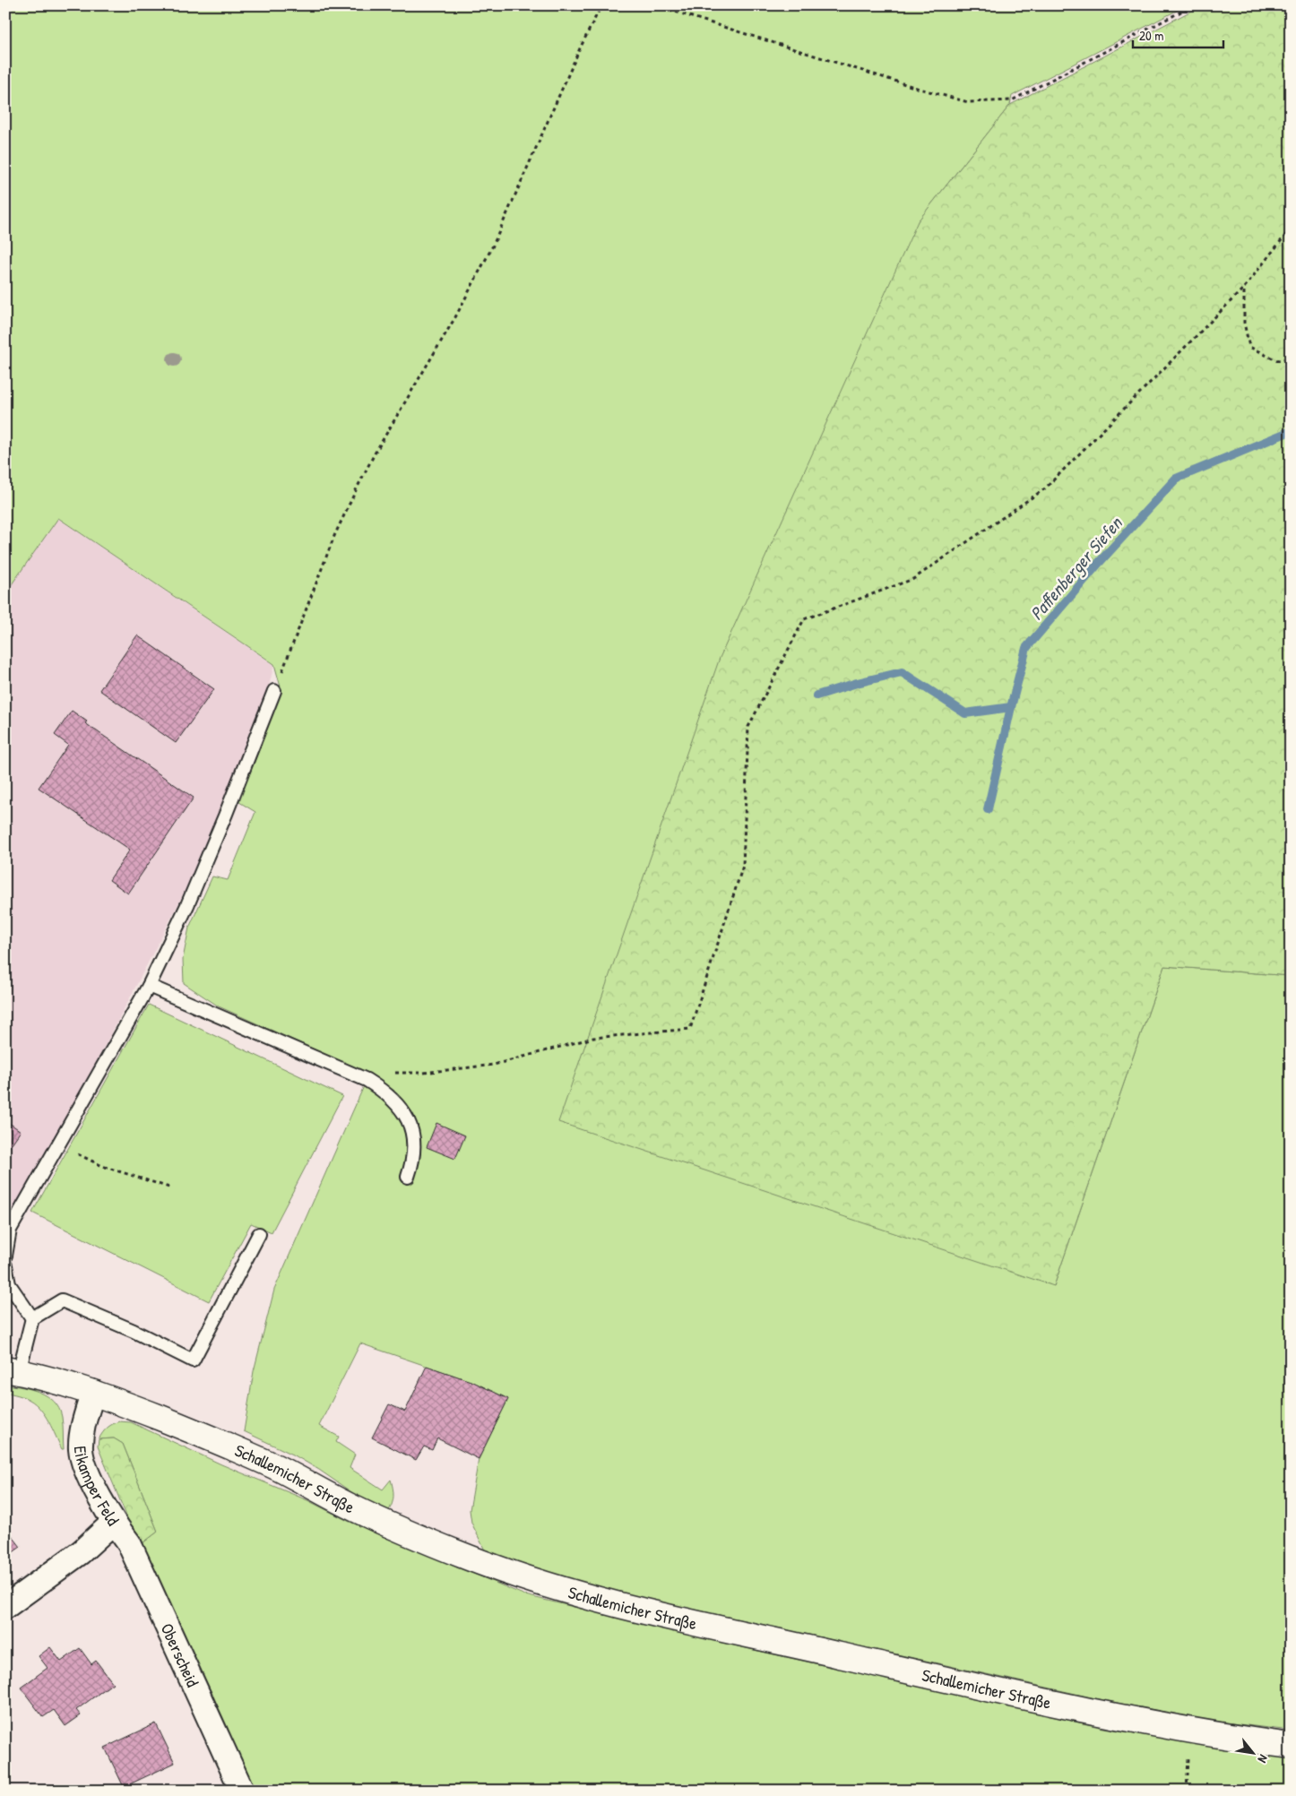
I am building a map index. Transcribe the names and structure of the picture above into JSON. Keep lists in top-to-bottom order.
{
  "streets": {
    "street": ["Schallemicher Straße", "Eikamper Feld", "Oberscheid"]
  },
  "crossings": [
    ["Schallemicher Straße", "Eikamper Feld"],
    ["Eikamper Feld", "Oberscheid"]
  ],
  "water": ["Paffenberger Siefen"],
  "scale_bar": "20 m",
  "north": "bottom right"
}
